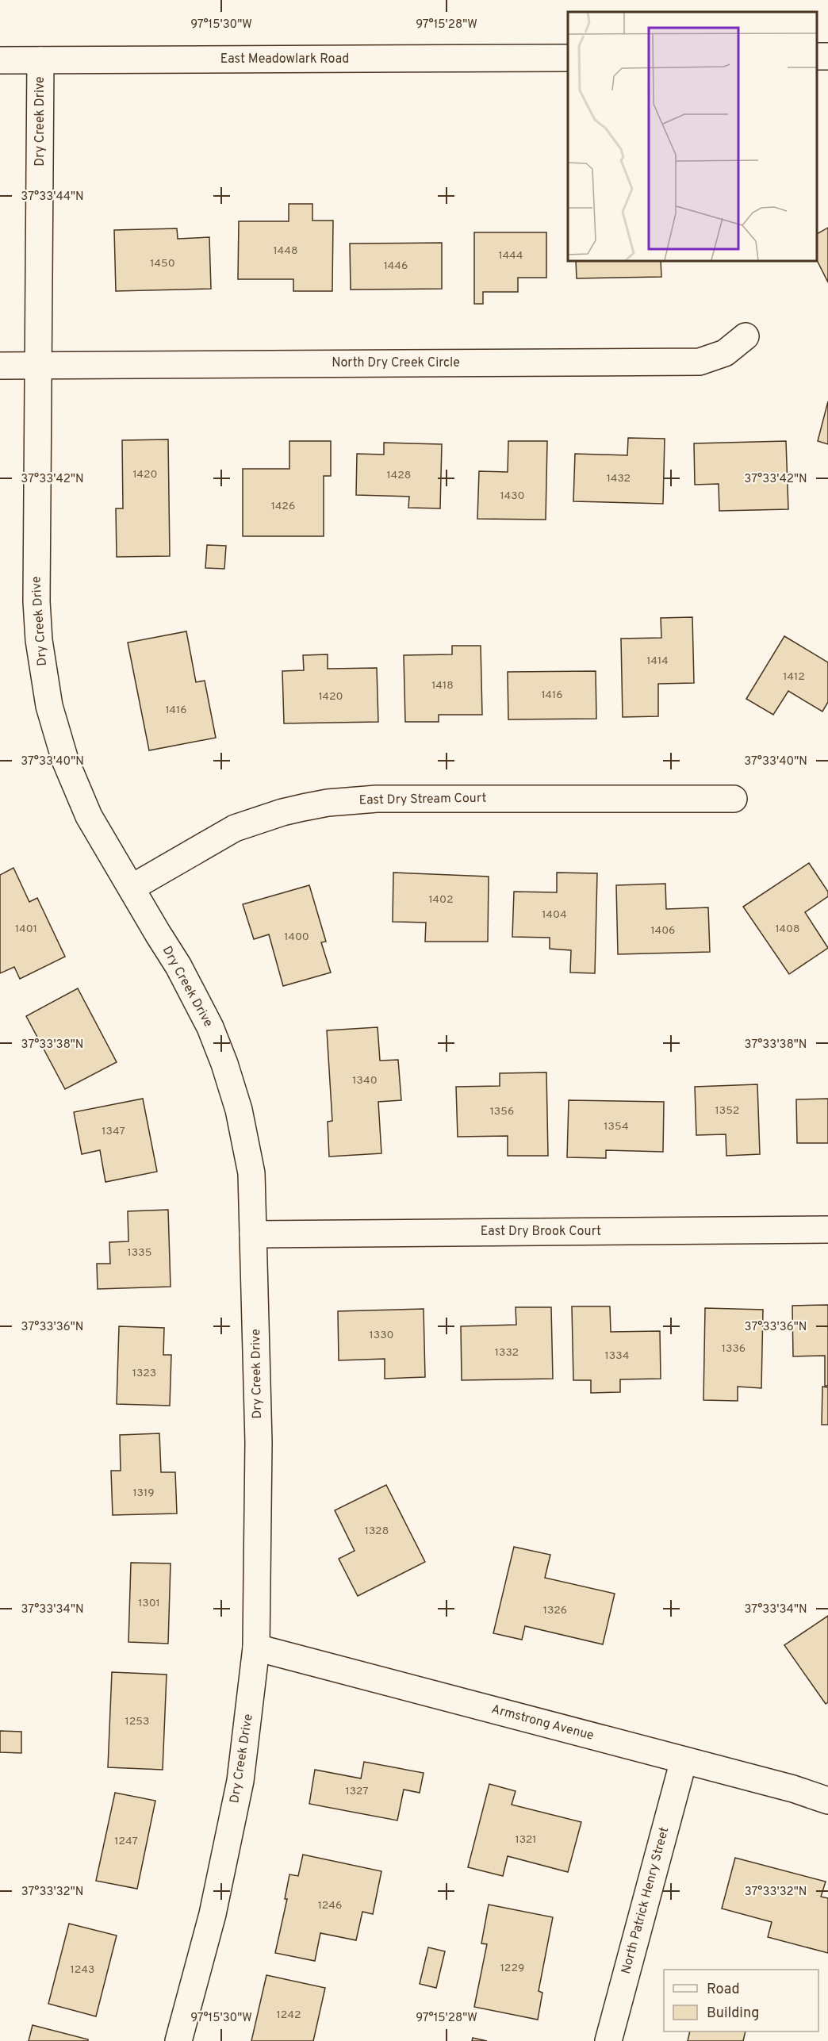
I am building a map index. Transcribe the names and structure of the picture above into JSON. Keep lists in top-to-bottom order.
{
  "streets": {
    "street": [
      "East Meadowlark Road",
      "Dry Creek Drive",
      "North Dry Creek Circle",
      "East Dry Stream Court",
      "East Dry Brook Court",
      "Armstrong Avenue",
      "North Patrick Henry Street"
    ]
  },
  "crossings": [
    ["East Meadowlark Road", "Dry Creek Drive"],
    ["Dry Creek Drive", "North Dry Creek Circle"],
    ["Dry Creek Drive", "East Dry Stream Court"],
    ["Dry Creek Drive", "East Dry Brook Court"],
    ["Dry Creek Drive", "Armstrong Avenue"],
    ["Armstrong Avenue", "North Patrick Henry Street"]
  ],
  "house_numbers": [
    "1448",
    "1444",
    "1450",
    "1446",
    "1420",
    "1428",
    "1432",
    "1430",
    "1426",
    "1414",
    "1412",
    "1418",
    "1416",
    "1420",
    "1416",
    "1402",
    "1404",
    "1401",
    "1408",
    "1406",
    "1400",
    "1340",
    "1352",
    "1356",
    "1354",
    "1347",
    "1335",
    "1330",
    "1336",
    "1332",
    "1334",
    "1323",
    "1319",
    "1328",
    "1301",
    "1326",
    "1253",
    "1327",
    "1321",
    "1247",
    "1246",
    "1229",
    "1243",
    "1242"
  ],
  "legend": ["Road", "Building"],
  "coordinates": [
    "97°15'30\"W",
    "97°15'28\"W",
    "37°33'44\"N",
    "37°33'42\"N",
    "37°33'40\"N",
    "37°33'38\"N",
    "37°33'36\"N",
    "37°33'34\"N",
    "37°33'32\"N"
  ]
}
